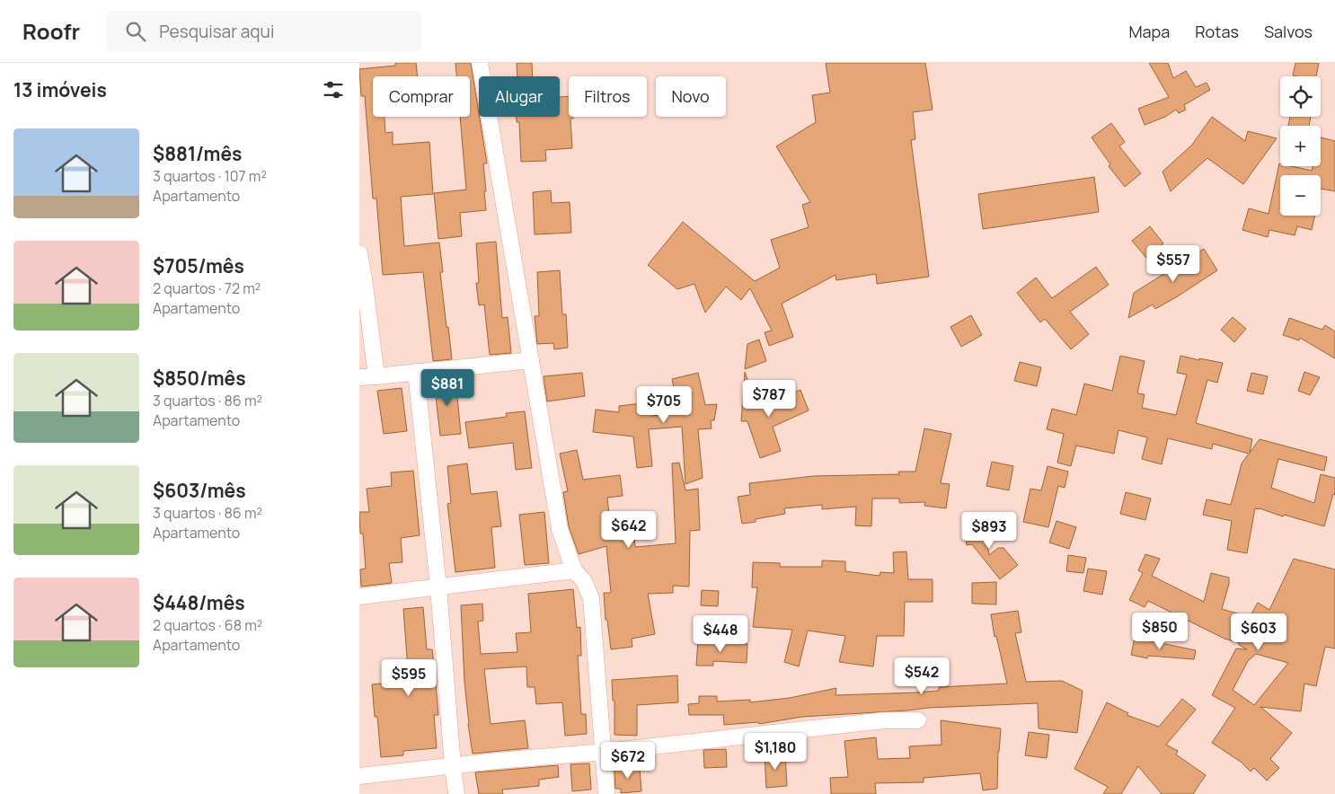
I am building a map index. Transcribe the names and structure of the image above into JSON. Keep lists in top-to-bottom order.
{
  "page": {
    "header": "Roofr",
    "search": "Pesquisar aqui",
    "nav": ["Mapa", "Rotas", "Salvos"],
    "heading": "13 imóveis",
    "map_buttons": ["+", "−"],
    "chip": [
      "Comprar",
      "Alugar",
      "Filtros",
      "Novo"
    ],
    "list": [
      {
        "name": "$881/mês",
        "note": "3 quartos · 107 m² · Apartamento"
      },
      {
        "name": "$705/mês",
        "note": "2 quartos · 72 m² · Apartamento"
      },
      {
        "name": "$850/mês",
        "note": "3 quartos · 86 m² · Apartamento"
      },
      {
        "name": "$603/mês",
        "note": "3 quartos · 86 m² · Apartamento"
      },
      {
        "name": "$448/mês",
        "note": "2 quartos · 68 m² · Apartamento"
      }
    ],
    "price": [
      "$557",
      "$881",
      "$787",
      "$705",
      "$642",
      "$893",
      "$850",
      "$603",
      "$448",
      "$542",
      "$595",
      "$1,180",
      "$672"
    ]
  }
}
